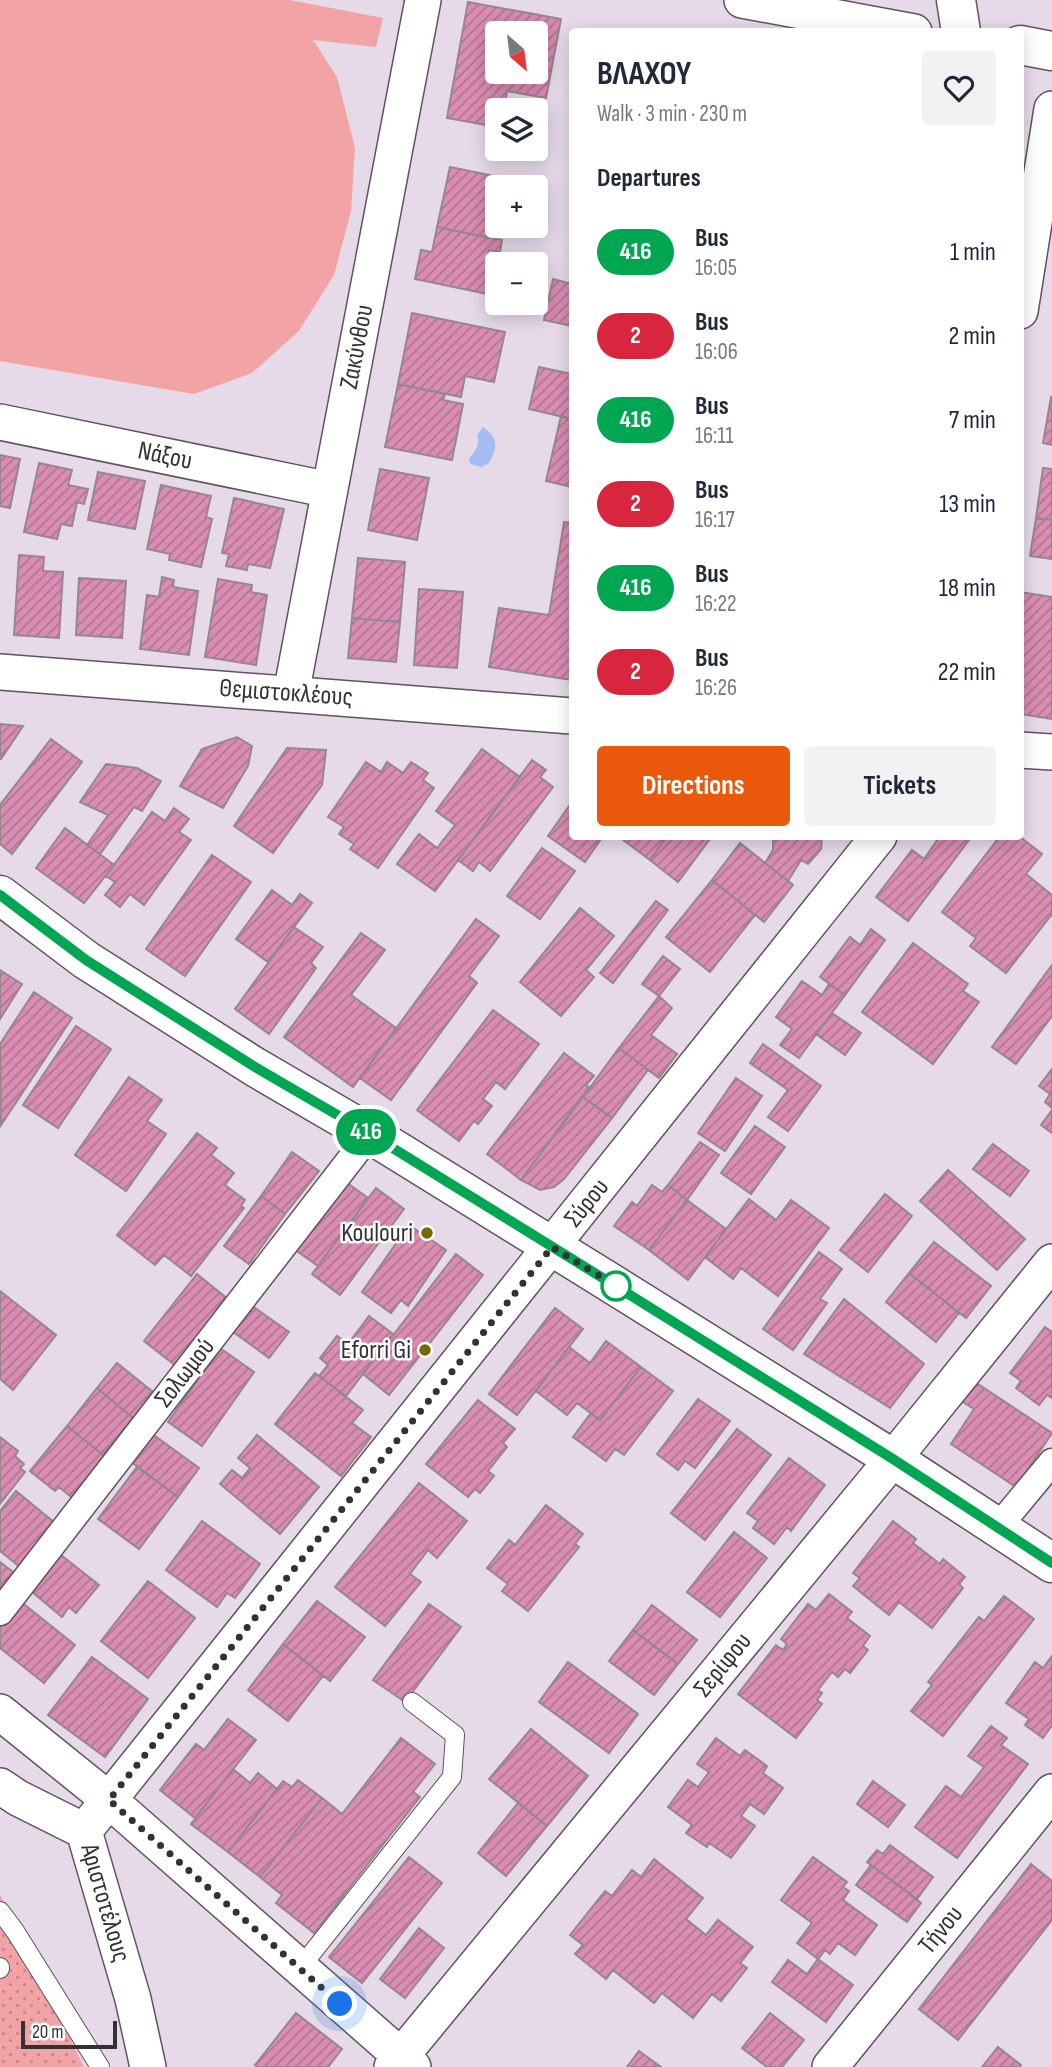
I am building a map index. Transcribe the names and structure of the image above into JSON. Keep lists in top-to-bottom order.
{
  "streets": {
    "street": [
      "Ζακύνθου",
      "Νάξου",
      "Θεμιστοκλέους",
      "Σύρου",
      "Σολωμού",
      "Σερίφου",
      "Αριστοτέλους",
      "Τήνου"
    ]
  },
  "crossings": [
    ["Ζακύνθου", "Νάξου"],
    ["Ζακύνθου", "Θεμιστοκλέους"],
    ["Σύρου", "Αριστοτέλους"]
  ],
  "places": ["Koulouri", "Eforri Gi"],
  "lines": ["bus line 416"],
  "scale_bar": "20 m",
  "north": "bottom right",
  "page": {
    "on_map": "416",
    "map_buttons": ["+", "−"],
    "heading": [
      ["ΒΛΑΧΟΥ", "Walk · 3 min · 230 m"],
      "Departures"
    ],
    "list": [
      {
        "mark": "416",
        "name": "Bus",
        "note": "16:05",
        "value": "1 min"
      },
      {
        "mark": "2",
        "name": "Bus",
        "note": "16:06",
        "value": "2 min"
      },
      {
        "mark": "416",
        "name": "Bus",
        "note": "16:11",
        "value": "7 min"
      },
      {
        "mark": "2",
        "name": "Bus",
        "note": "16:17",
        "value": "13 min"
      },
      {
        "mark": "416",
        "name": "Bus",
        "note": "16:22",
        "value": "18 min"
      },
      {
        "mark": "2",
        "name": "Bus",
        "note": "16:26",
        "value": "22 min"
      }
    ],
    "buttons": ["Directions", "Tickets"],
    "scale": "20 m"
  }
}
